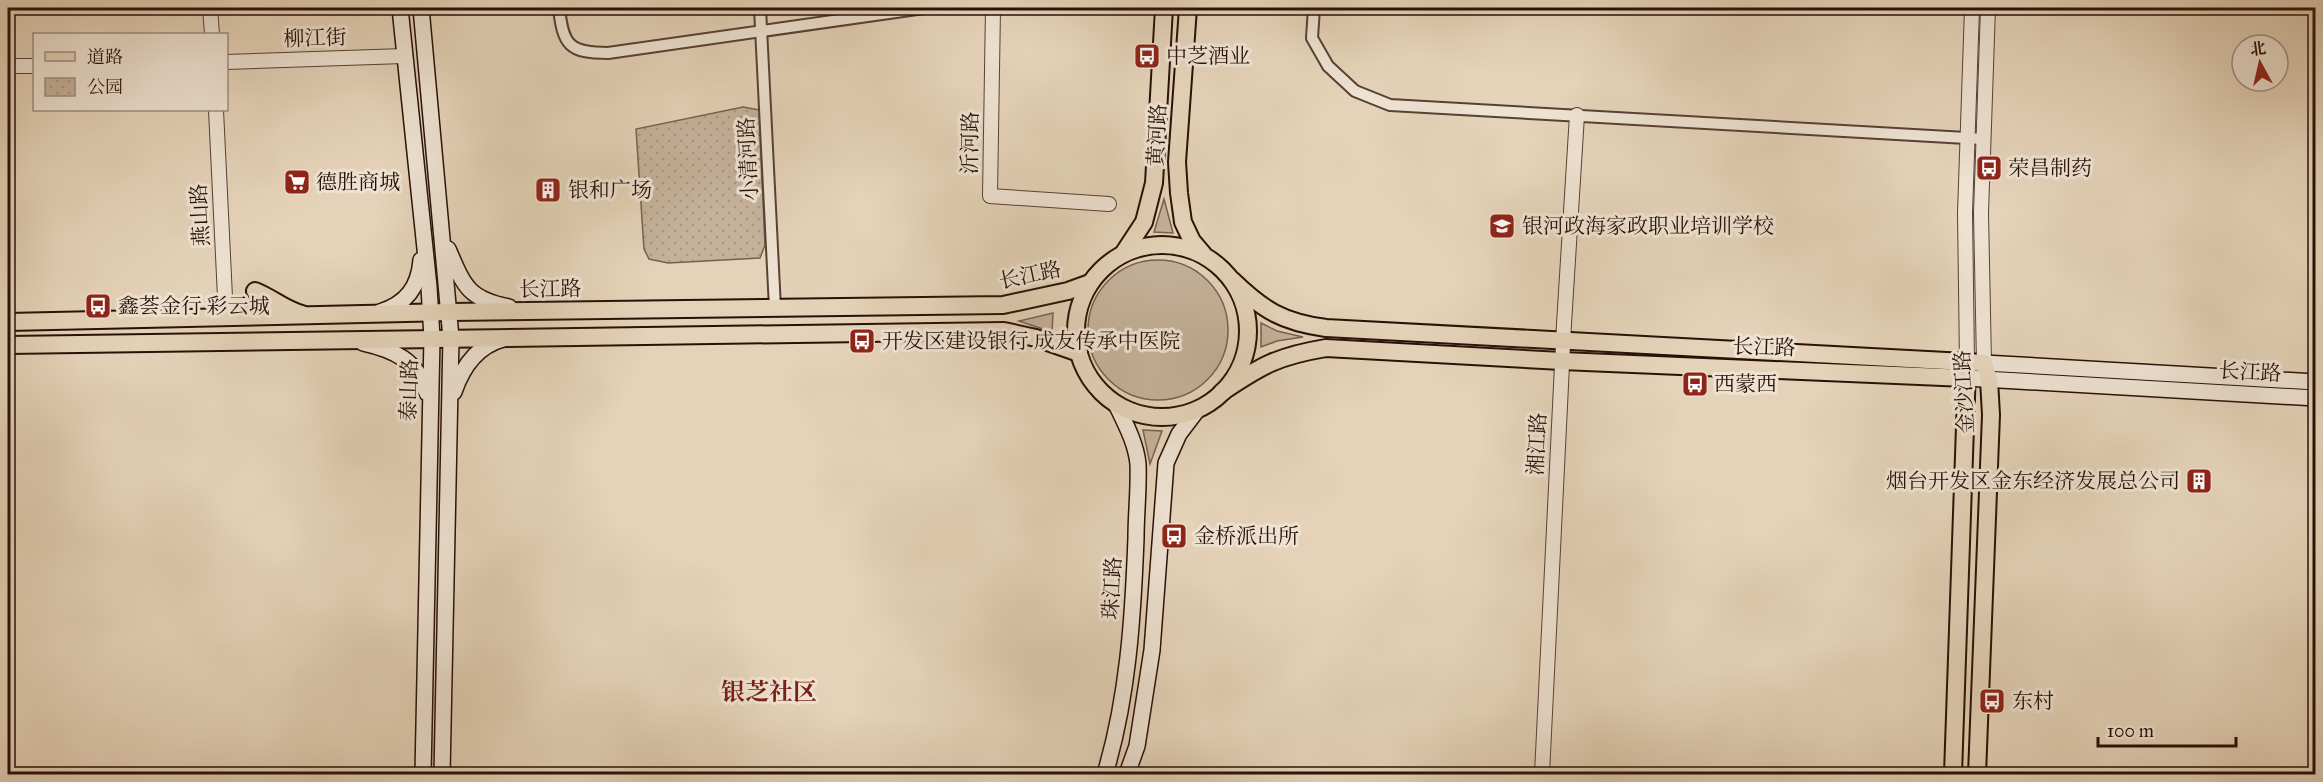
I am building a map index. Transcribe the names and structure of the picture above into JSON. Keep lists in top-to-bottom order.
{
  "streets": {
    "main road": [
      "黄河路",
      "长江路",
      "泰山路",
      "金沙江路",
      "珠江路"
    ],
    "street": [
      "柳江街",
      "沂河路",
      "小清河路",
      "燕山路",
      "湘江路"
    ]
  },
  "crossings": [
    ["柳江街", "泰山路"],
    ["黄河路", "长江路"],
    ["黄河路", "珠江路"],
    ["小清河路", "长江路"],
    ["燕山路", "长江路"],
    ["长江路", "泰山路"],
    ["长江路", "金沙江路"],
    ["长江路", "湘江路"],
    ["长江路", "珠江路"]
  ],
  "districts": ["银芝社区"],
  "places": {
    "bus stop": [
      "中芝酒业",
      "荣昌制药",
      "鑫荟金行 彩云城",
      "开发区建设银行 成友传承中医院",
      "西蒙西",
      "金桥派出所",
      "东村"
    ],
    "supermarket": ["德胜商城"],
    "building": ["银和广场", "烟台开发区金东经济发展总公司"],
    "school or university": ["银河政海家政职业培训学校"]
  },
  "legend": ["道路", "公园"],
  "scale_bar": "100 m",
  "north": "top"
}
